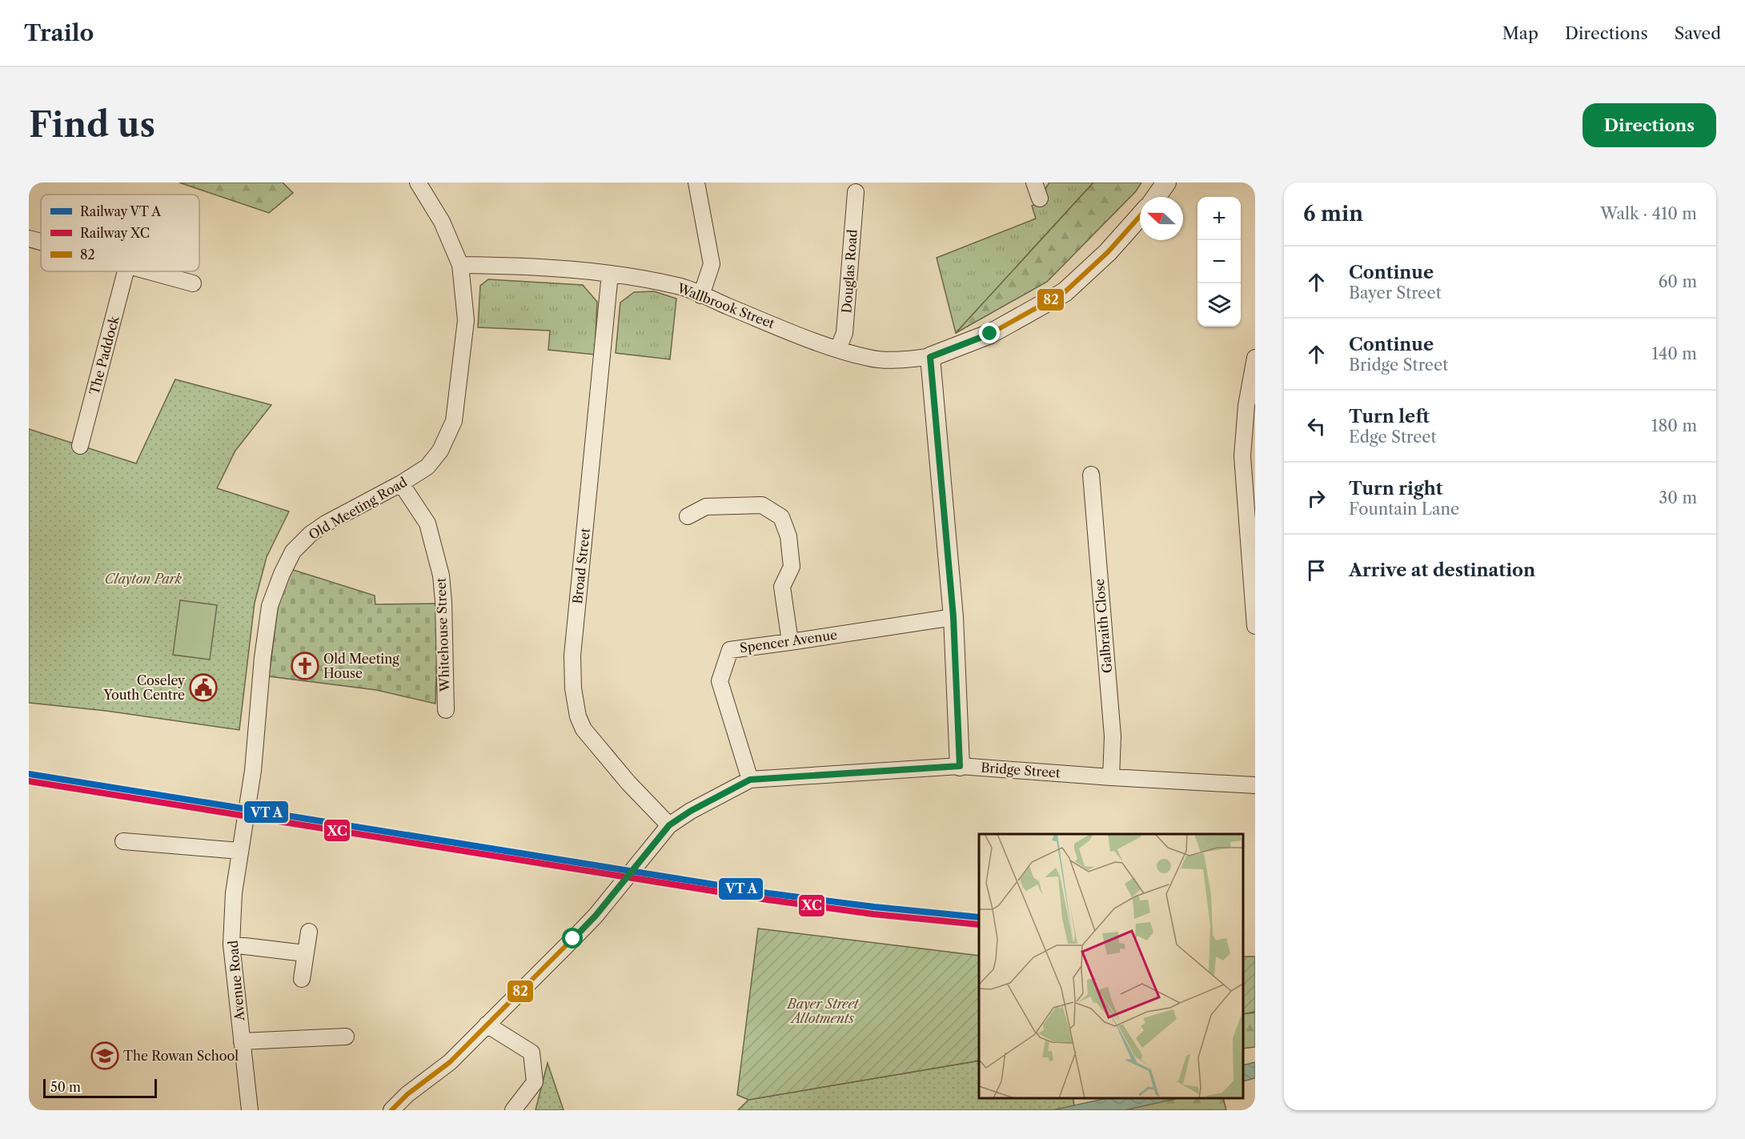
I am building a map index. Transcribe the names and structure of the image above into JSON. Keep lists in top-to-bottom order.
{
  "streets": {
    "street": [
      "Douglas Road",
      "Wallbrook Street",
      "The Paddock",
      "Old Meeting Road",
      "Broad Street",
      "Galbraith Close",
      "Whitehouse Street",
      "Spencer Avenue",
      "Bridge Street",
      "Avenue Road"
    ]
  },
  "crossings": [
    ["Douglas Road", "Wallbrook Street"],
    ["Wallbrook Street", "Old Meeting Road"],
    ["Wallbrook Street", "Broad Street"],
    ["Old Meeting Road", "Whitehouse Street"],
    ["Old Meeting Road", "Avenue Road"],
    ["Broad Street", "Bridge Street"],
    ["Galbraith Close", "Bridge Street"],
    ["Spencer Avenue", "Bridge Street"]
  ],
  "parks": ["Clayton Park", "Bayer Street Allotments"],
  "places": {
    "church": ["Old Meeting House"],
    "public building": ["Coseley Youth Centre"],
    "school or university": ["The Rowan School"]
  },
  "lines": ["transit line 82", "rail line XC"],
  "legend": ["Railway VT A", "Railway XC", "82"],
  "scale_bar": "50 m",
  "north": "left",
  "page": {
    "header": "Trailo",
    "nav": ["Map", "Directions", "Saved"],
    "buttons": "Directions",
    "title": "Find us",
    "heading": ["6 min", "Walk · 410 m"],
    "map_buttons": ["+", "−"],
    "list": [
      ["Continue", "Bayer Street", "60 m"],
      ["Continue", "Bridge Street", "140 m"],
      ["Turn left", "Edge Street", "180 m"],
      ["Turn right", "Fountain Lane", "30 m"],
      "Arrive at destination"
    ],
    "scale": "50 m"
  }
}
